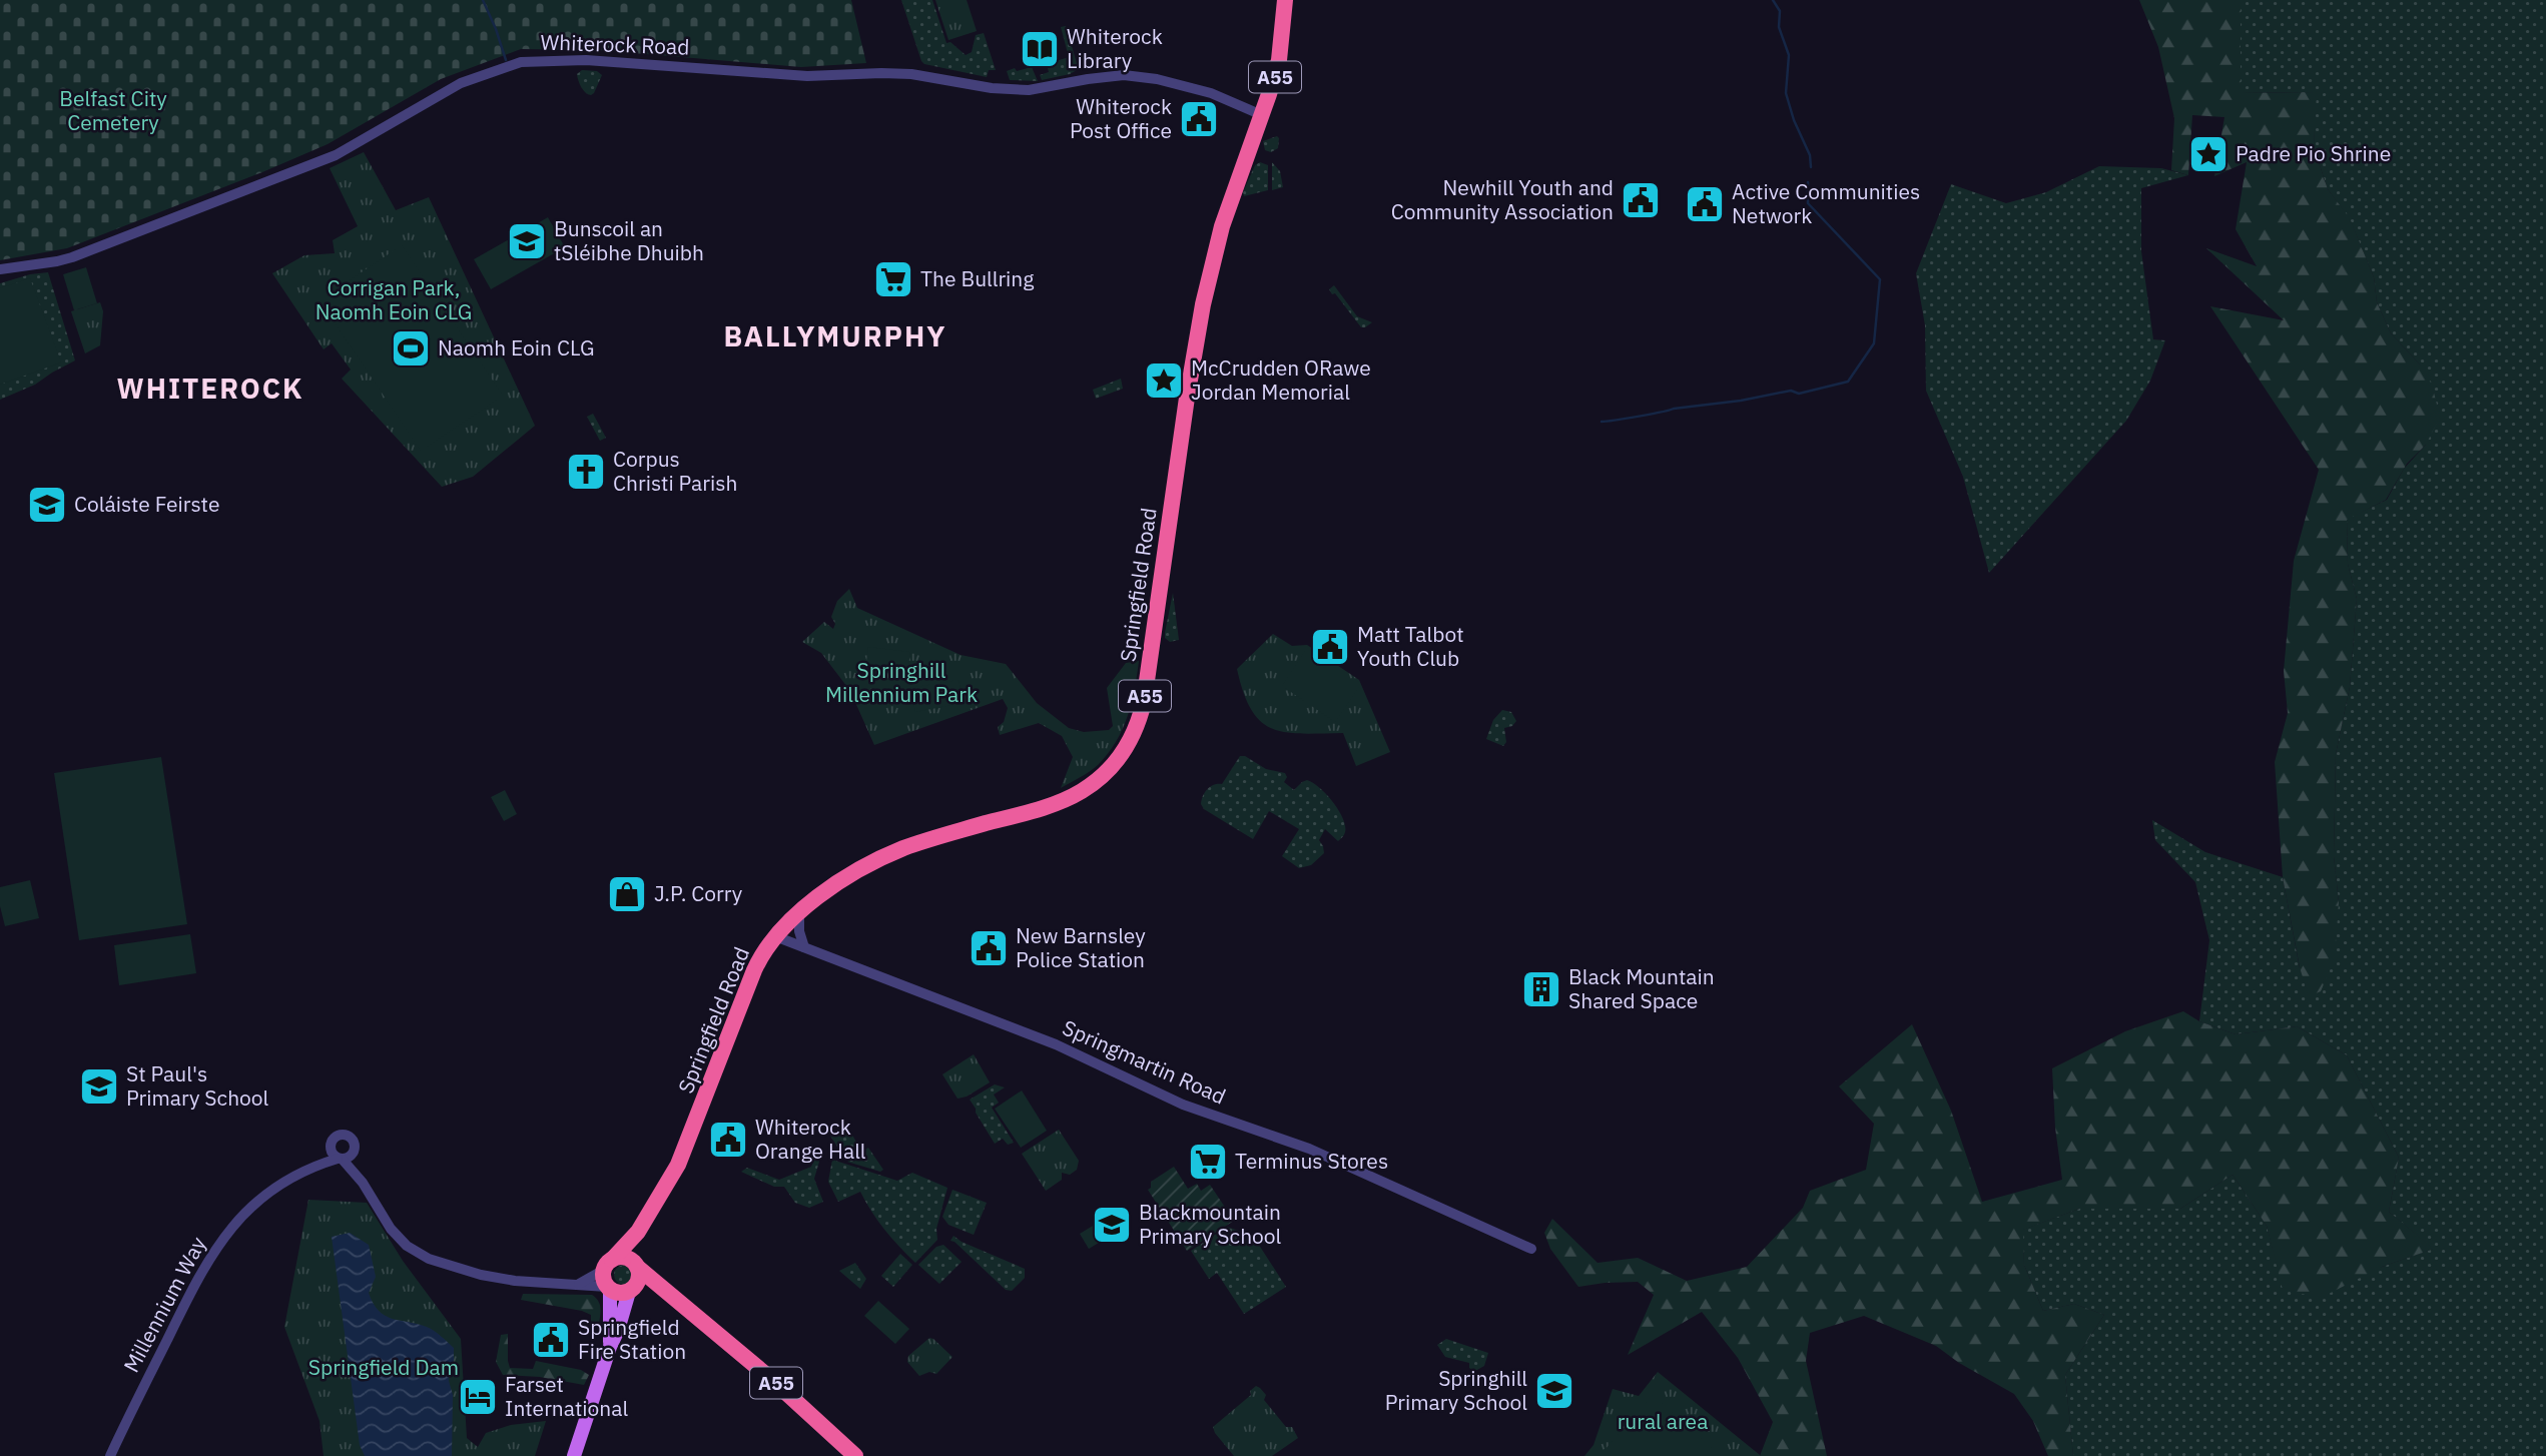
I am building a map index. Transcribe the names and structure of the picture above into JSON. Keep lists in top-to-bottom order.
{
  "streets": {
    "highway": ["A55", "Springfield Road"],
    "street": ["Whiterock Road", "Springmartin Road", "Millennium Way"]
  },
  "crossings": [
    ["Whiterock Road", "Springfield Road"],
    ["A55", "Springfield Road"],
    ["Springfield Road", "Springmartin Road"]
  ],
  "districts": ["BALLYMURPHY", "WHITEROCK"],
  "parks": [
    "Belfast City Cemetery",
    "Corrigan Park, Naomh Eoin CLG",
    "Springhill Millennium Park",
    "Springfield Dam",
    "rural area"
  ],
  "places": {
    "library": ["Whiterock Library"],
    "public building": [
      "Whiterock Post Office",
      "Newhill Youth and Community Association",
      "Active Communities Network",
      "Matt Talbot Youth Club",
      "New Barnsley Police Station",
      "Whiterock Orange Hall",
      "Springfield Fire Station"
    ],
    "place": ["Padre Pio Shrine", "McCrudden ORawe Jordan Memorial"],
    "school or university": [
      "Bunscoil an tSléibhe Dhuibh",
      "Coláiste Feirste",
      "St Paul's Primary School",
      "Blackmountain Primary School",
      "Springhill Primary School"
    ],
    "supermarket": ["The Bullring", "Terminus Stores"],
    "sports": ["Naomh Eoin CLG"],
    "church": ["Corpus Christi Parish"],
    "shop": ["J.P. Corry"],
    "building": ["Black Mountain Shared Space"],
    "hotel": ["Farset International"]
  }
}
